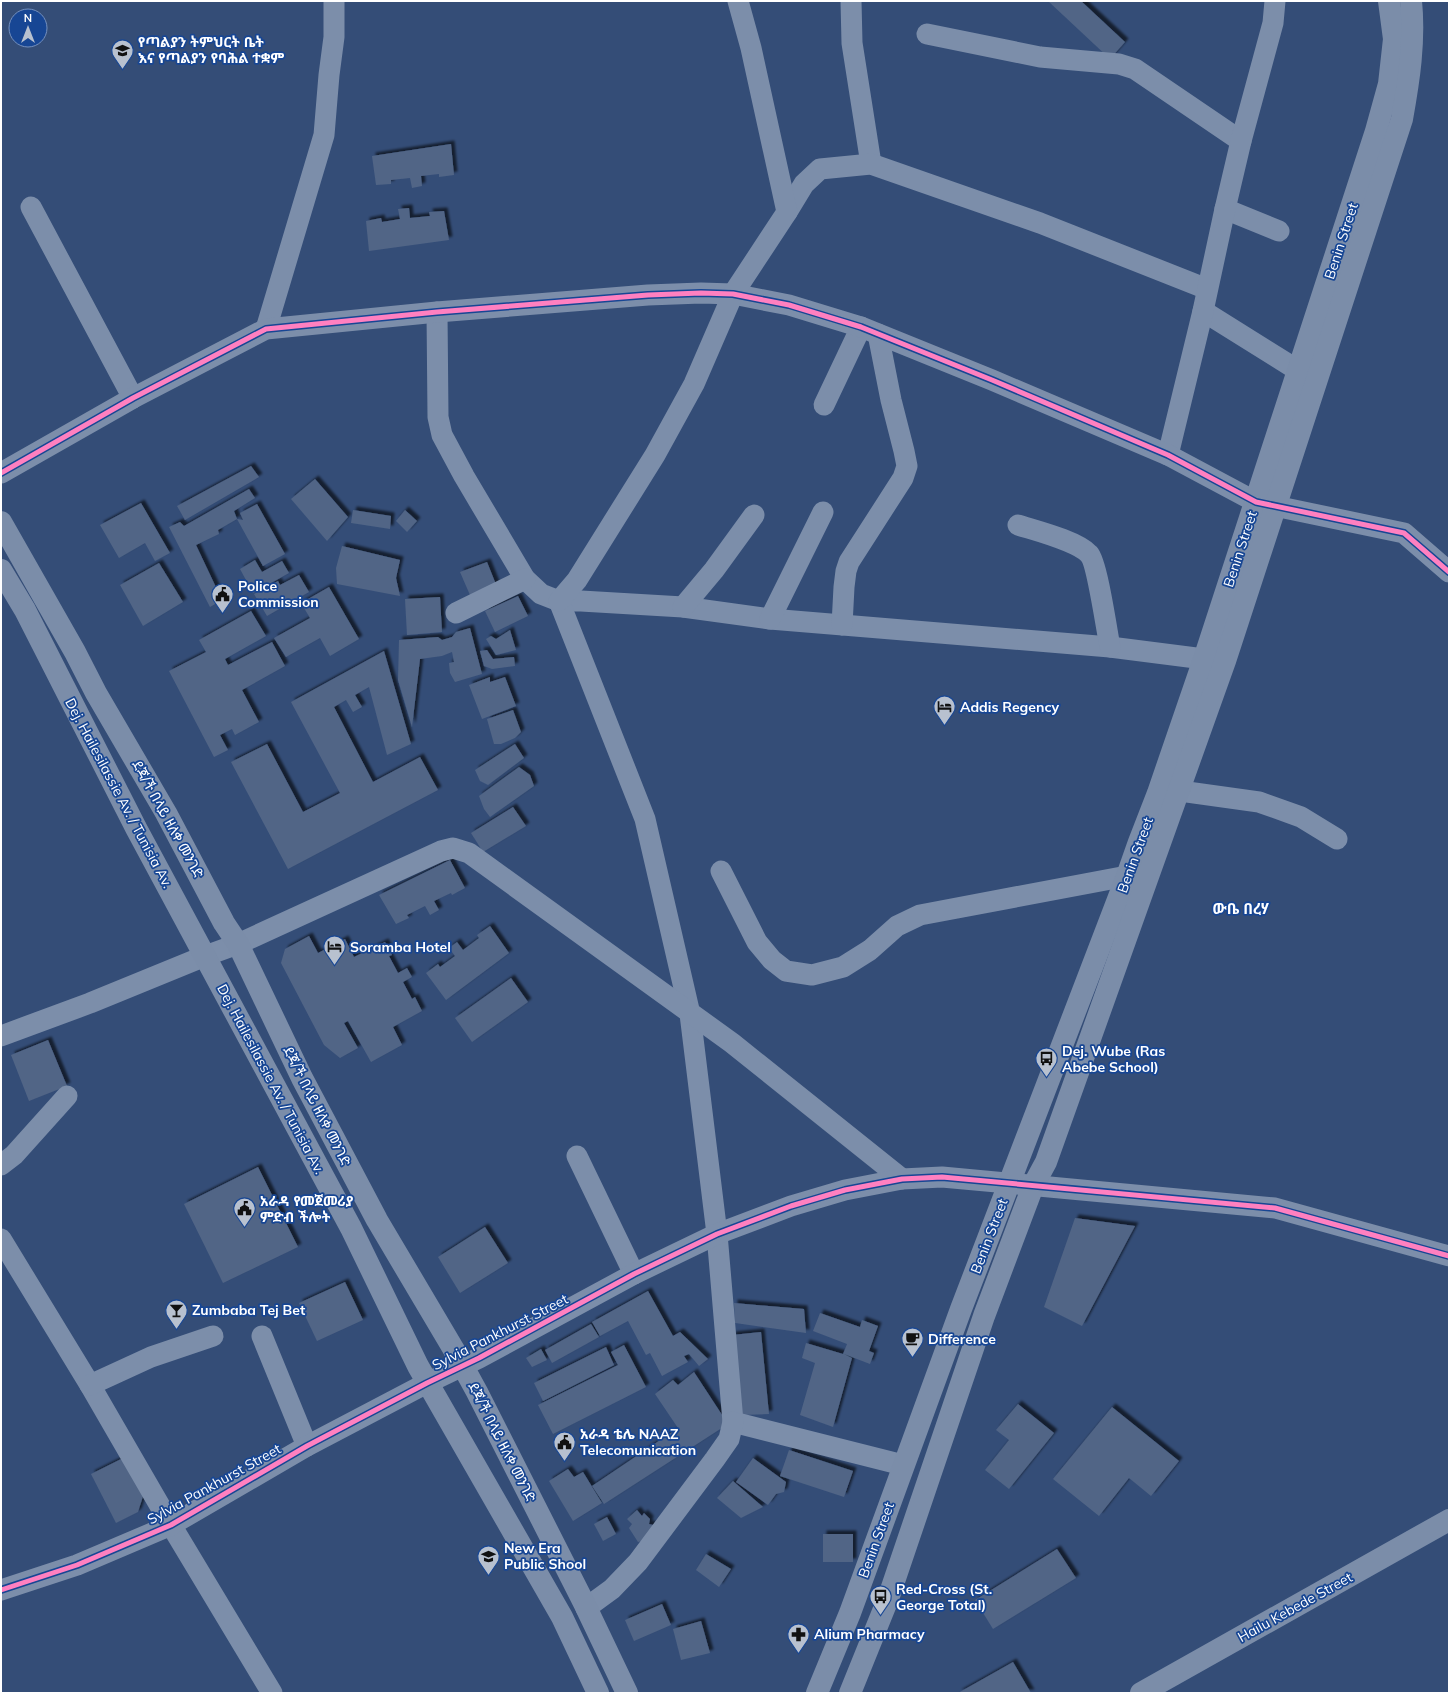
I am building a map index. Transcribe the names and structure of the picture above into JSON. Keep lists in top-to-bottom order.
{
  "streets": {
    "main road": [
      "Benin Street",
      "Dej. Hailesilassie Av. / Tunisia Av.",
      "ደጃ/ች በላይ ዘለቀ መንገድ",
      "Hailu Kebede Street"
    ],
    "street": ["Sylvia Pankhurst Street"]
  },
  "crossings": [
    ["Benin Street", "Sylvia Pankhurst Street"],
    ["Dej. Hailesilassie Av. / Tunisia Av.", "Sylvia Pankhurst Street"],
    ["ደጃ/ች በላይ ዘለቀ መንገድ", "Sylvia Pankhurst Street"]
  ],
  "districts": ["ውቤ በረሃ"],
  "places": {
    "school or university": ["የጣልያን ትምህርት ቤት እና የጣልያን የባሕል ተቋም", "New Era Public Shool"],
    "public building": ["Police Commission", "አራዳ የመጀመሪያ ምድብ ችሎት", "አራዳ ቴሌ NAAZ Telecomunication"],
    "hotel": ["Addis Regency", "Soramba Hotel"],
    "bus stop": ["Dej. Wube (Ras Abebe School)", "Red-Cross (St. George Total)"],
    "bar": ["Zumbaba Tej Bet"],
    "cafe": ["Difference"],
    "pharmacy": ["Alium Pharmacy"]
  },
  "north": "top"
}
